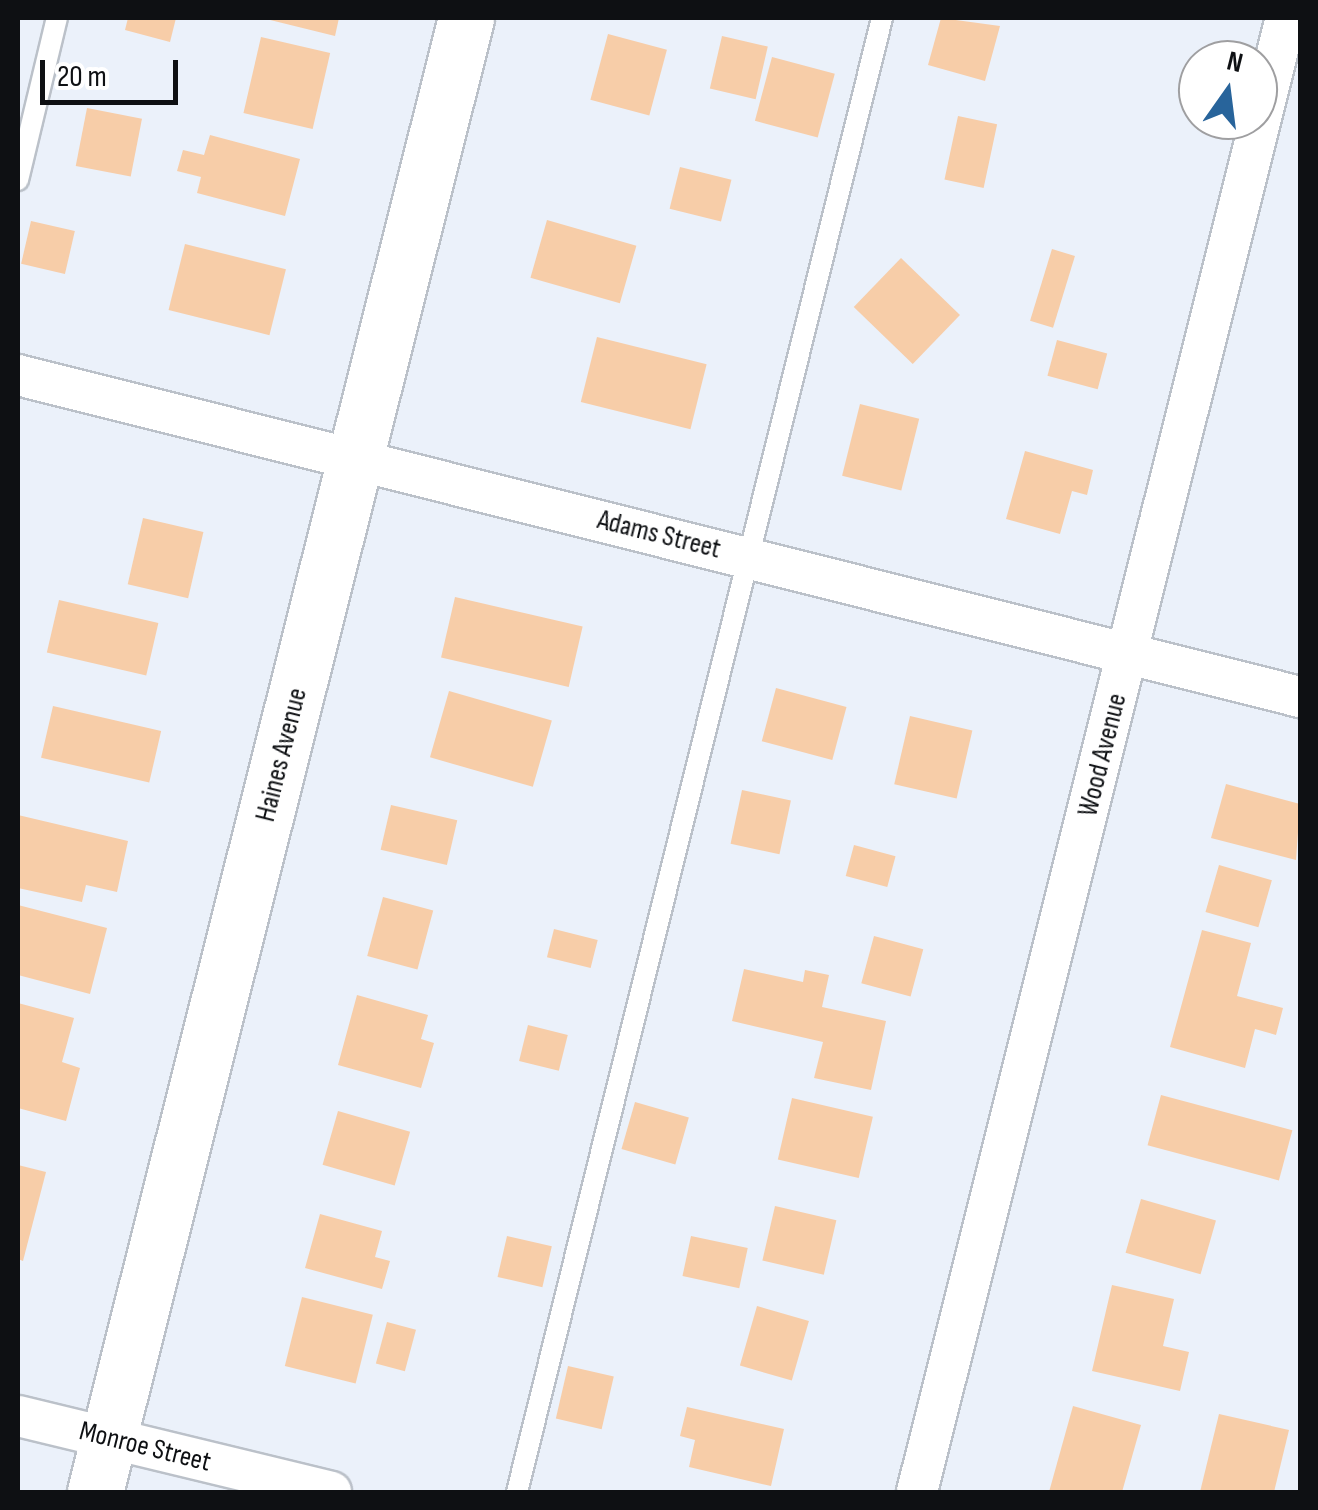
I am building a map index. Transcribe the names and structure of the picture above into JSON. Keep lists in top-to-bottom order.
{
  "streets": {
    "main road": ["Haines Avenue"],
    "street": ["Adams Street", "Wood Avenue", "Monroe Street"]
  },
  "crossings": [
    ["Adams Street", "Haines Avenue"],
    ["Adams Street", "Wood Avenue"],
    ["Haines Avenue", "Monroe Street"]
  ],
  "scale_bar": "20 m",
  "north": "top"
}
